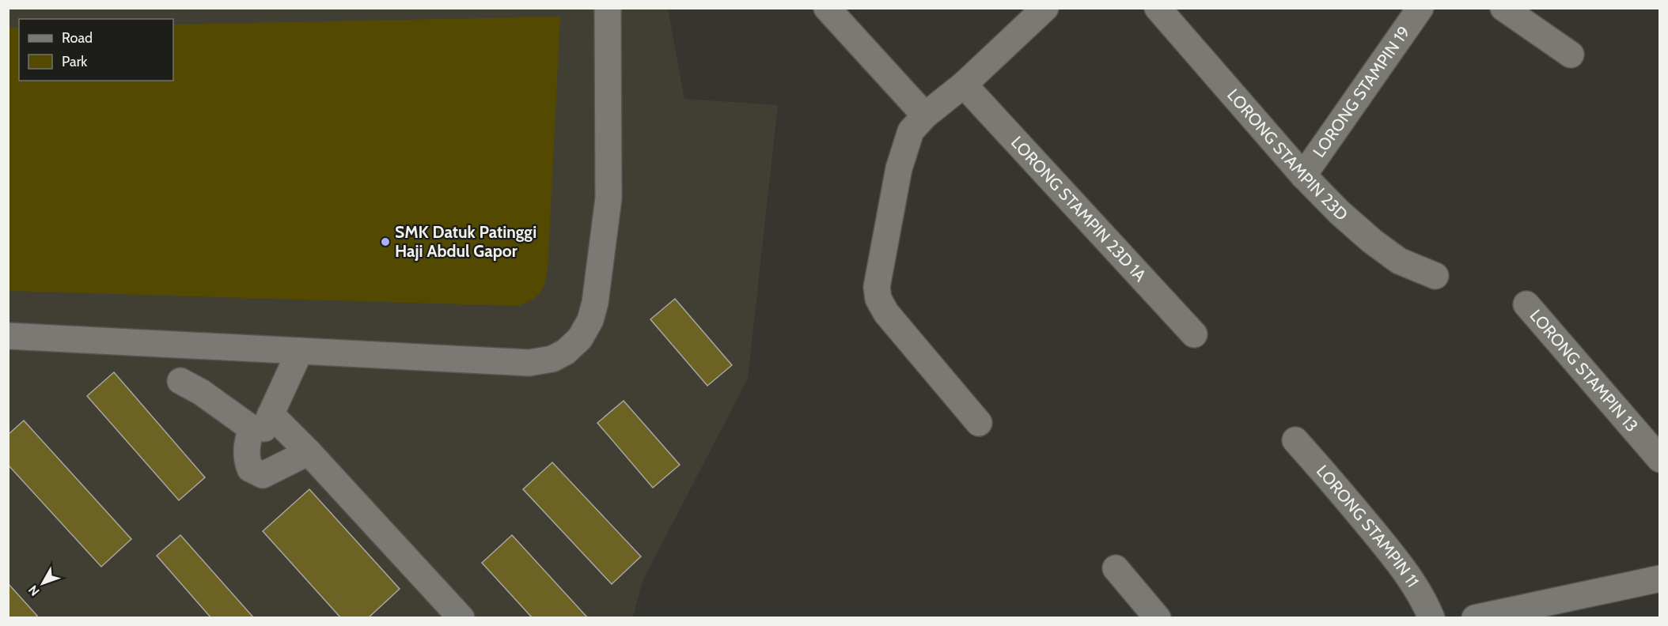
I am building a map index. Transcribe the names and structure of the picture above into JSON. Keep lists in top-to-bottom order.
{
  "streets": {
    "street": [
      "LORONG STAMPIN 19",
      "LORONG STAMPIN 23D",
      "LORONG STAMPIN 23D 1A",
      "LORONG STAMPIN 13",
      "LORONG STAMPIN 11"
    ]
  },
  "crossings": [
    ["LORONG STAMPIN 19", "LORONG STAMPIN 23D"]
  ],
  "places": ["SMK Datuk Patinggi Haji Abdul Gapor"],
  "legend": ["Road", "Park"],
  "north": "bottom left"
}
